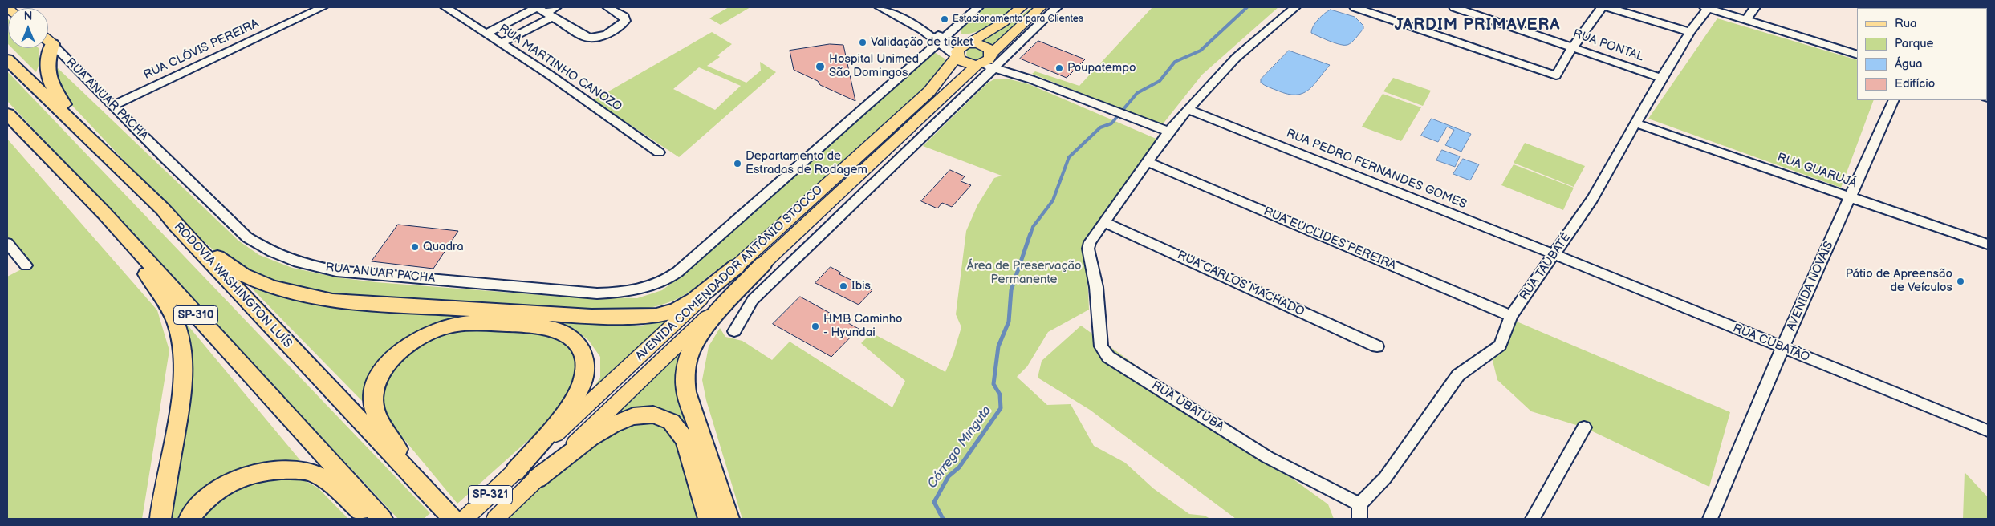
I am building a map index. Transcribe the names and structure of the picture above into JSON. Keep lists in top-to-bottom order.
{
  "streets": {
    "highway": ["RODOVIA WASHINGTON LUÍS", "SP-310"],
    "main road": ["RUA ANUAR PACHA", "AVENIDA COMENDADOR ANTÔNIO STOCCO", "SP-321"],
    "street": [
      "RUA PONTAL",
      "RUA CLÓVIS PEREIRA",
      "RUA MARTINHO CANOZO",
      "RUA PEDRO FERNANDES GOMES",
      "RUA GUARUJÁ",
      "RUA EUCLIDES PEREIRA",
      "RUA TAUBATÉ",
      "RUA CARLOS MACHADO",
      "AVENIDA NOVAIS",
      "RUA CUBATÃO",
      "RUA UBATUBA"
    ]
  },
  "crossings": [
    ["RUA PONTAL", "RUA TAUBATÉ"],
    ["RUA CLÓVIS PEREIRA", "RUA ANUAR PACHA"],
    ["RUA PEDRO FERNANDES GOMES", "RUA TAUBATÉ"],
    ["RUA PEDRO FERNANDES GOMES", "RUA CUBATÃO"],
    ["RUA GUARUJÁ", "RUA TAUBATÉ"],
    ["RUA GUARUJÁ", "AVENIDA NOVAIS"],
    ["RUA EUCLIDES PEREIRA", "RUA TAUBATÉ"],
    ["RUA TAUBATÉ", "RUA CUBATÃO"],
    ["RUA TAUBATÉ", "RUA UBATUBA"],
    ["AVENIDA COMENDADOR ANTÔNIO STOCCO", "SP-321"],
    ["RUA CARLOS MACHADO", "RUA UBATUBA"],
    ["AVENIDA NOVAIS", "RUA CUBATÃO"]
  ],
  "districts": ["JARDIM PRIMAVERA"],
  "water": ["Córrego Minguta"],
  "parks": ["Área de Preservação Permanente"],
  "places": [
    "Estacionamento para Clientes",
    "Validação de ticket",
    "Hospital Unimed São Domingos",
    "Poupatempo",
    "Departamento de Estradas de Rodagem",
    "Quadra",
    "Pátio de Apreensão de Veículos",
    "Ibis",
    "HMB Caminho - Hyundai"
  ],
  "legend": [
    "Rua",
    "Parque",
    "Água",
    "Edifício"
  ],
  "north": "top"
}
